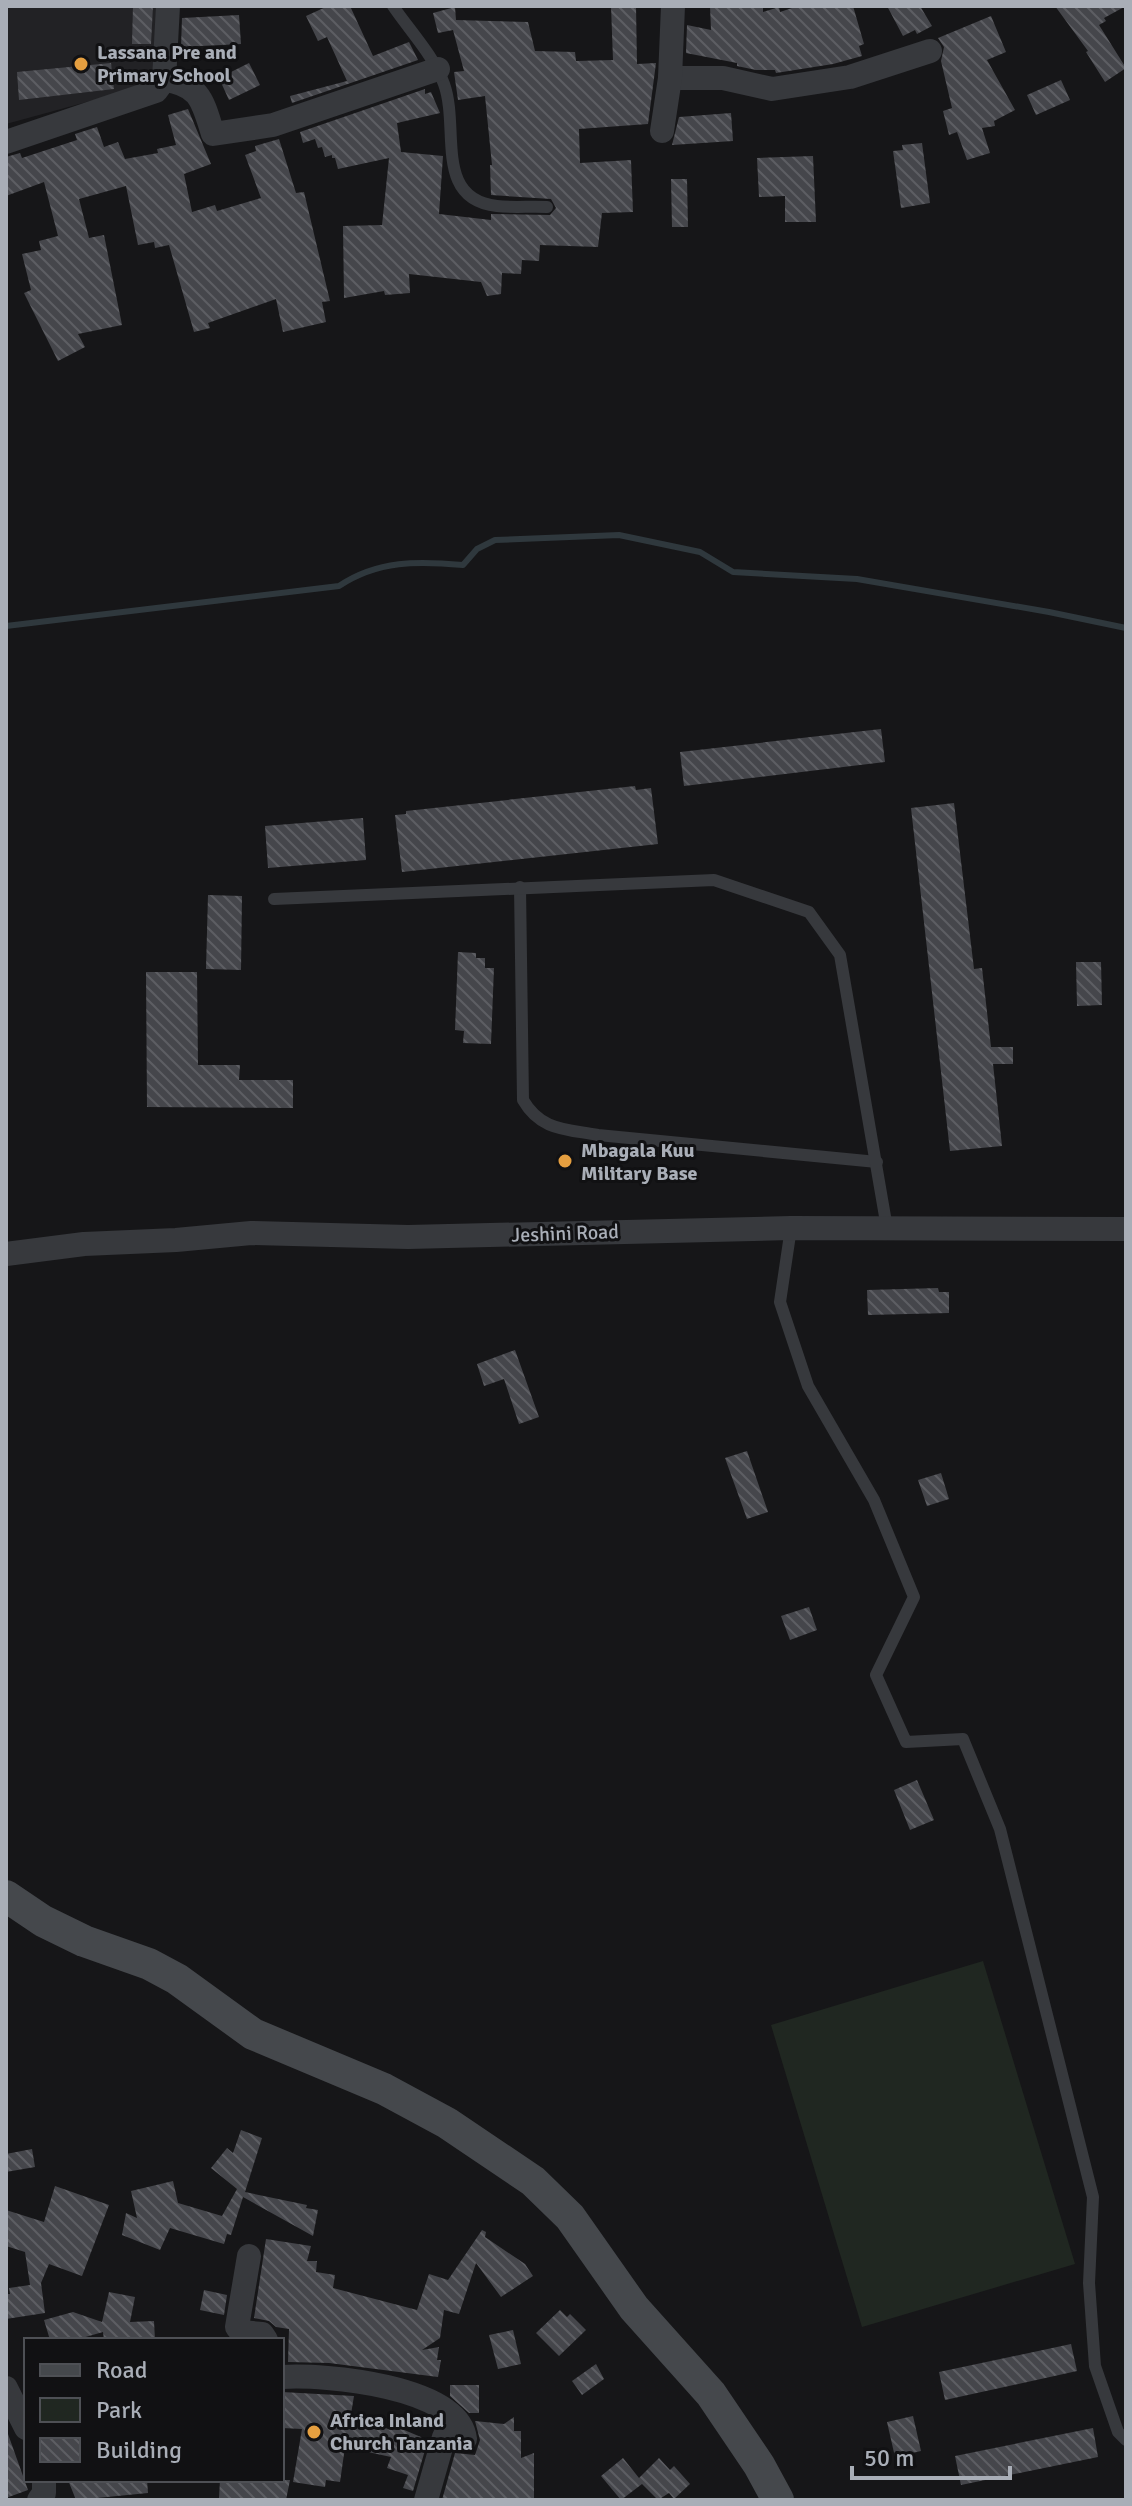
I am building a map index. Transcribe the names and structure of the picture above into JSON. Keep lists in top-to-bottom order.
{
  "streets": {
    "street": ["Jeshini Road"]
  },
  "places": ["Lassana Pre and Primary School", "Mbagala Kuu Military Base", "Africa Inland Church Tanzania"],
  "legend": ["Road", "Park", "Building"],
  "scale_bar": "50 m"
}
